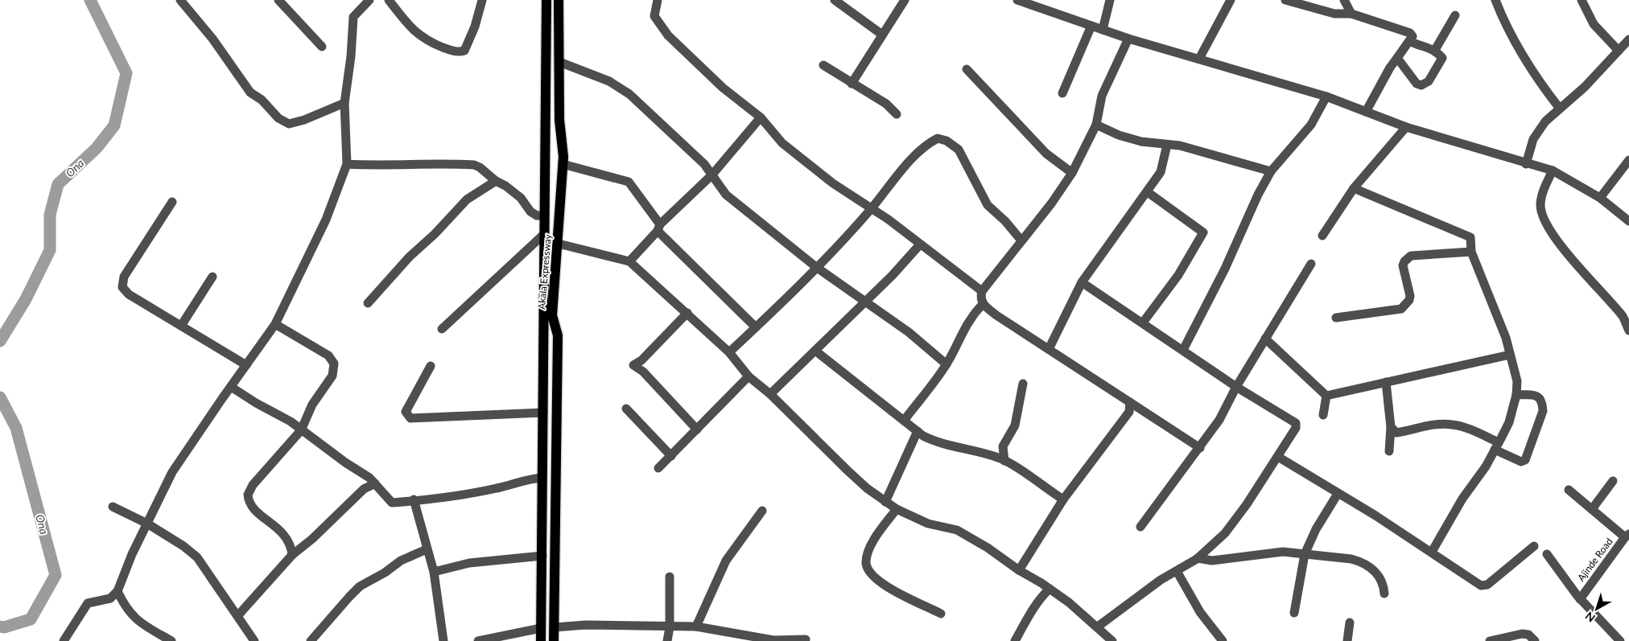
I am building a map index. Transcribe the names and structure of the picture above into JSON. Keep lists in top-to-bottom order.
{
  "streets": {
    "main road": ["Akala Expressway"],
    "street": ["Ajinde Road"]
  },
  "water": ["Ona"],
  "north": "bottom left"
}
